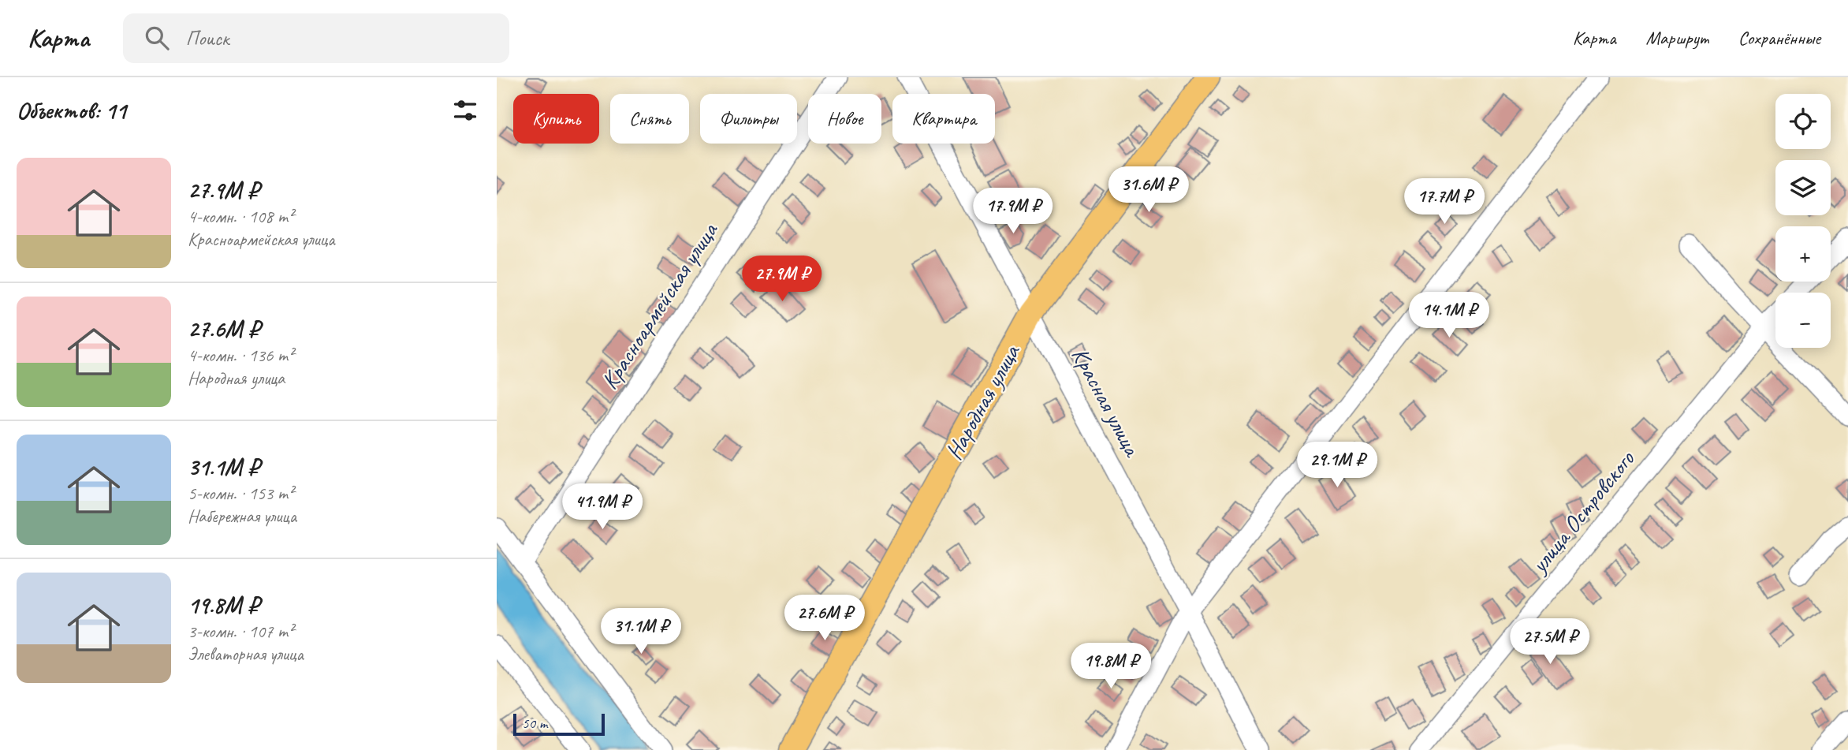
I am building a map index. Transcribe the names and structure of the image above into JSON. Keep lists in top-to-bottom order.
{
  "streets": {
    "main road": ["Народная улица"],
    "street": ["Красноармейская улица", "Красная улица", "улица Островского"]
  },
  "crossings": [
    ["Красная улица", "Народная улица"]
  ],
  "scale_bar": "50 m",
  "page": {
    "header": "Карта",
    "search": "Поиск",
    "nav": ["Карта", "Маршрут", "Сохранённые"],
    "heading": "Объектов: 11",
    "map_buttons": ["+", "−"],
    "chip": [
      "Купить",
      "Снять",
      "Фильтры",
      "Новое",
      "Квартира"
    ],
    "list": [
      {
        "name": "27.9M ₽",
        "note": "4-комн. · 108 m² · Красноармейская улица"
      },
      {
        "name": "27.6M ₽",
        "note": "4-комн. · 136 m² · Народная улица"
      },
      {
        "name": "31.1M ₽",
        "note": "5-комн. · 153 m² · Набережная улица"
      },
      {
        "name": "19.8M ₽",
        "note": "3-комн. · 107 m² · Элеваторная улица"
      }
    ],
    "price": [
      "31.6M ₽",
      "17.7M ₽",
      "17.9M ₽",
      "27.9M ₽",
      "14.1M ₽",
      "29.1M ₽",
      "41.9M ₽",
      "27.6M ₽",
      "31.1M ₽",
      "27.5M ₽",
      "19.8M ₽"
    ],
    "scale": "50 m"
  }
}
